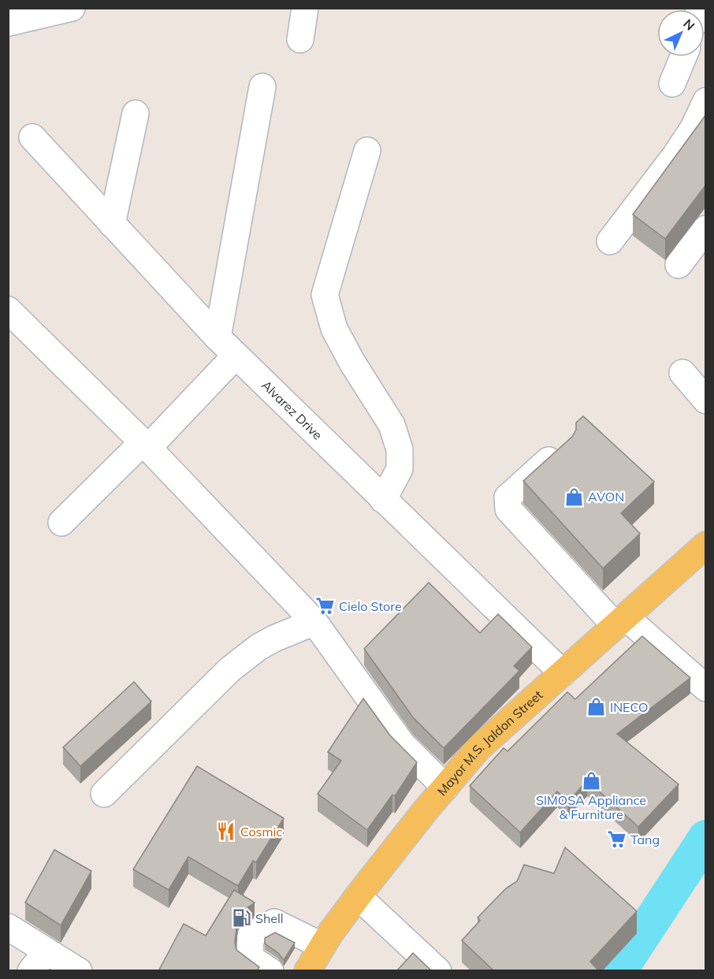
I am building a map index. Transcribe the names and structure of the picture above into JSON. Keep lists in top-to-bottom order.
{
  "streets": {
    "main road": ["Mayor M.S. Jaldon Street"],
    "street": ["Alvarez Drive"]
  },
  "crossings": [
    ["Alvarez Drive", "Mayor M.S. Jaldon Street"]
  ],
  "places": {
    "shop": ["AVON", "INECO", "SIMOSA Appliance & Furniture"],
    "supermarket": ["Cielo Store", "Tang"],
    "restaurant": ["Cosmic"],
    "fuel station": ["Shell"]
  },
  "north": "top right"
}
